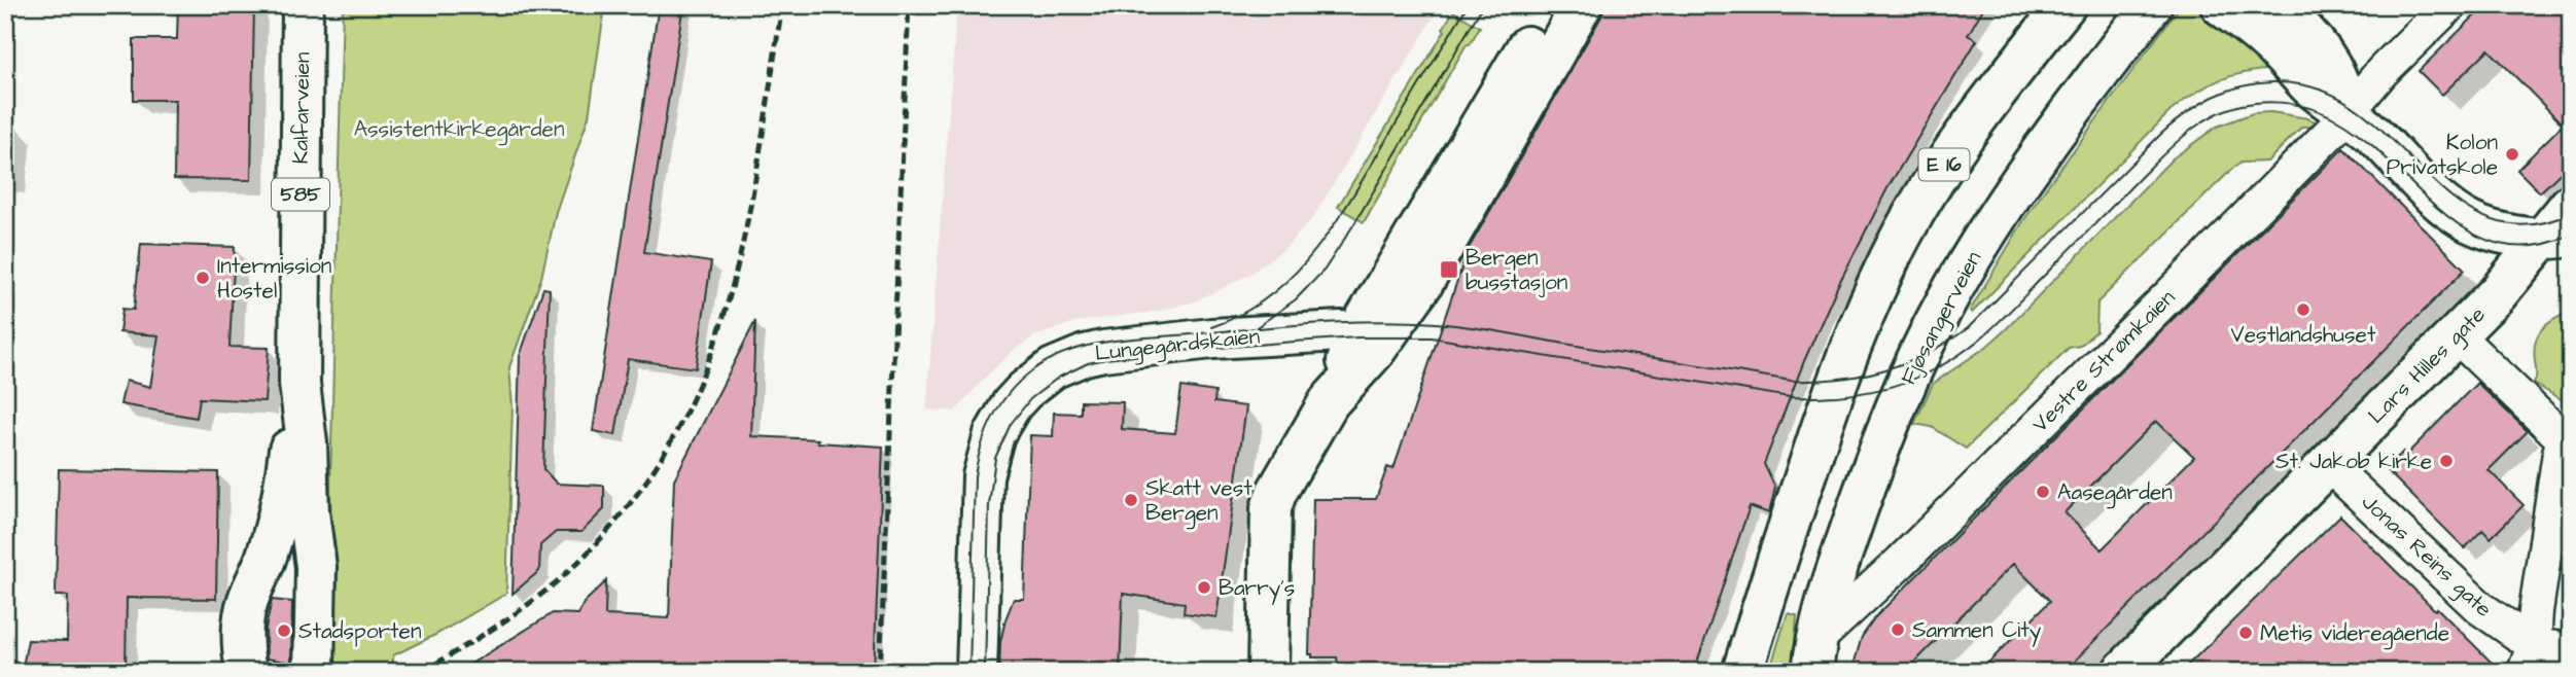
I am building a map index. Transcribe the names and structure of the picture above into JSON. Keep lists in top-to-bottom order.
{
  "streets": {
    "main road": [
      "Kalfarveien",
      "E 16",
      "585",
      "Fjøsangerveien",
      "Lungegårdskaien",
      "Lars Hilles gate"
    ],
    "street": ["Vestre Strømkaien", "Jonas Reins gate"]
  },
  "crossings": [
    ["Fjøsangerveien", "Vestre Strømkaien"],
    ["Lars Hilles gate", "Jonas Reins gate"]
  ],
  "parks": ["Assistentkirkegården"],
  "places": {
    "other": [
      "Kolon Privatskole",
      "Intermission Hostel",
      "Vestlandshuset",
      "St. Jakob kirke",
      "Aasegården",
      "Skatt vest Bergen",
      "Barry's",
      "Sammen City",
      "Stadsporten",
      "Metis videregående"
    ],
    "transit": ["Bergen busstasjon"]
  }
}
